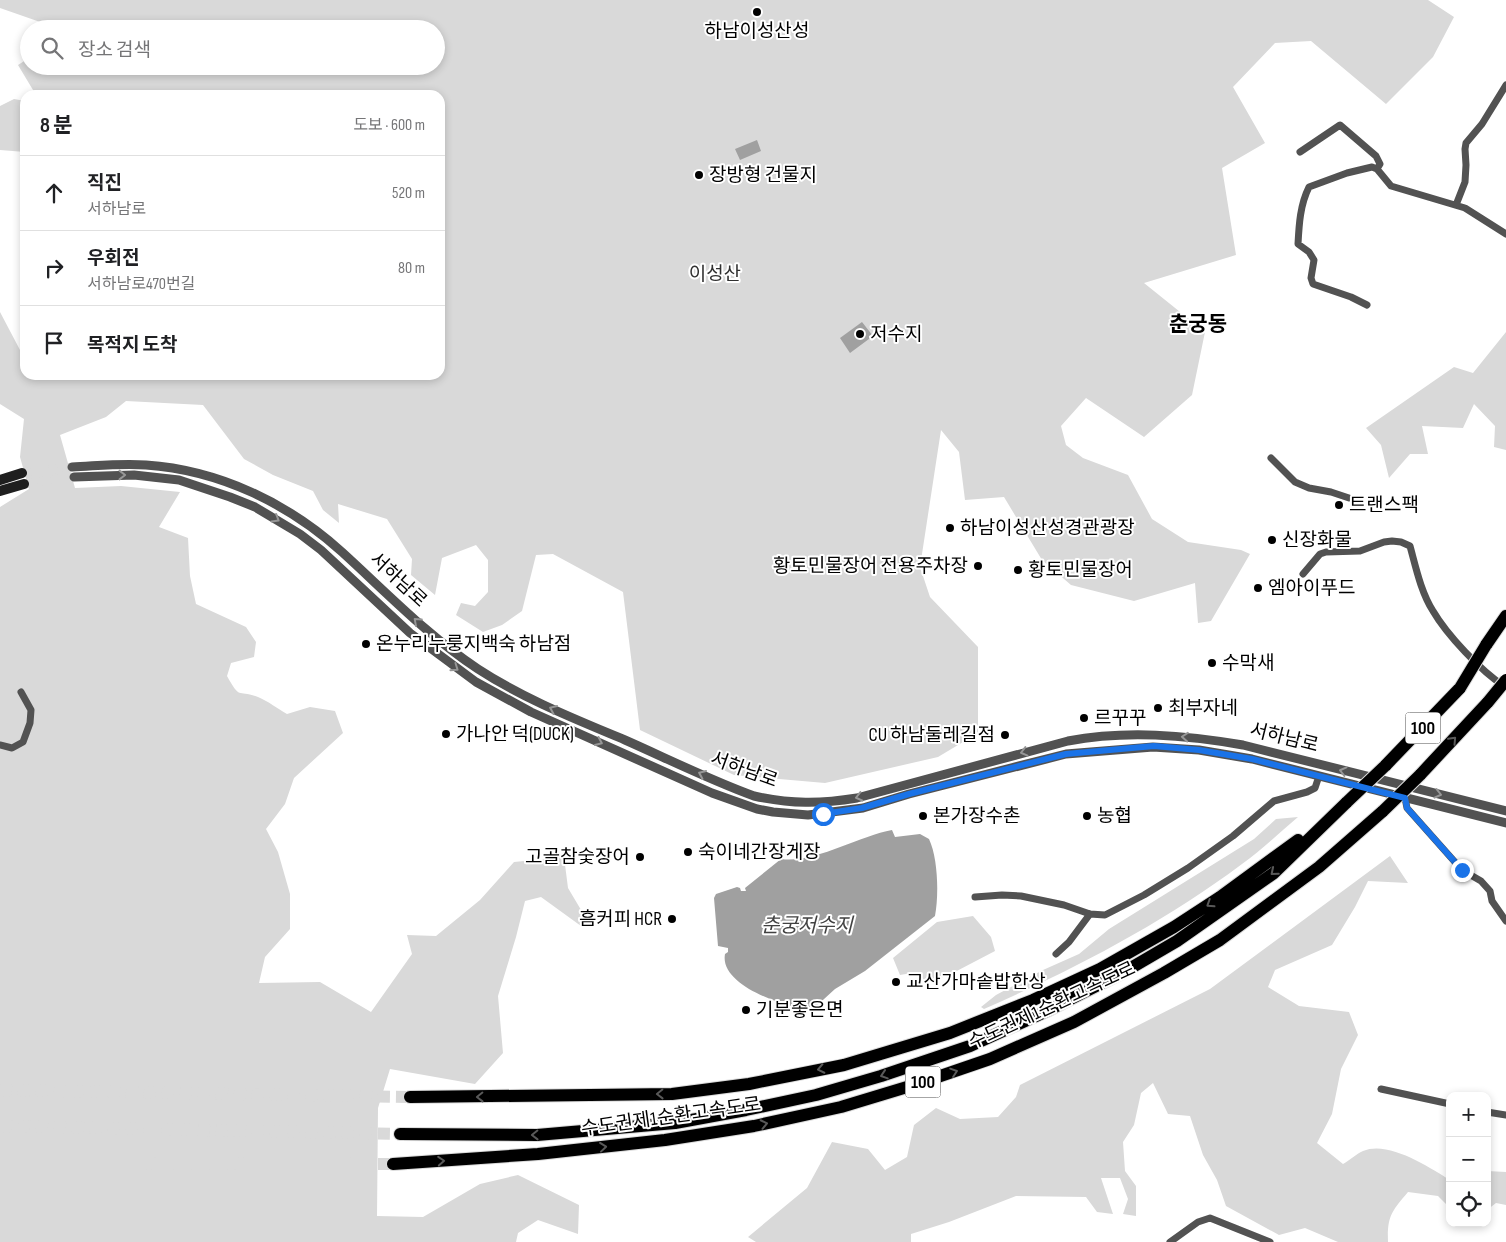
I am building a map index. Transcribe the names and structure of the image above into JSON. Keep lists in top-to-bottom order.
{
  "streets": {
    "highway": ["100", "수도권제1순환고속도로"],
    "street": ["서하남로"]
  },
  "districts": ["춘궁동"],
  "water": ["춘궁저수지"],
  "parks": ["이성산"],
  "places": [
    "하남이성산성",
    "장방형 건물지",
    "저수지",
    "트랜스팩",
    "하남이성산성경관광장",
    "신장화물",
    "황토민물장어 전용주차장",
    "황토민물장어",
    "엠아이푸드",
    "온누리누룽지백숙 하남점",
    "수막새",
    "최부자네",
    "르꾸꾸",
    "가나안 덕(DUCK)",
    "CU 하남둘레길점",
    "본가장수촌",
    "농협",
    "숙이네간장게장",
    "고골참숯장어",
    "흠커피 HCR",
    "교산가마솥밥한상",
    "기분좋은면"
  ],
  "page": {
    "search": "장소 검색",
    "heading": ["8 분", "도보 · 600 m"],
    "list": [
      ["직진", "서하남로", "520 m"],
      ["우회전", "서하남로470번길", "80 m"],
      "목적지 도착"
    ],
    "map_buttons": ["+", "−"]
  }
}
